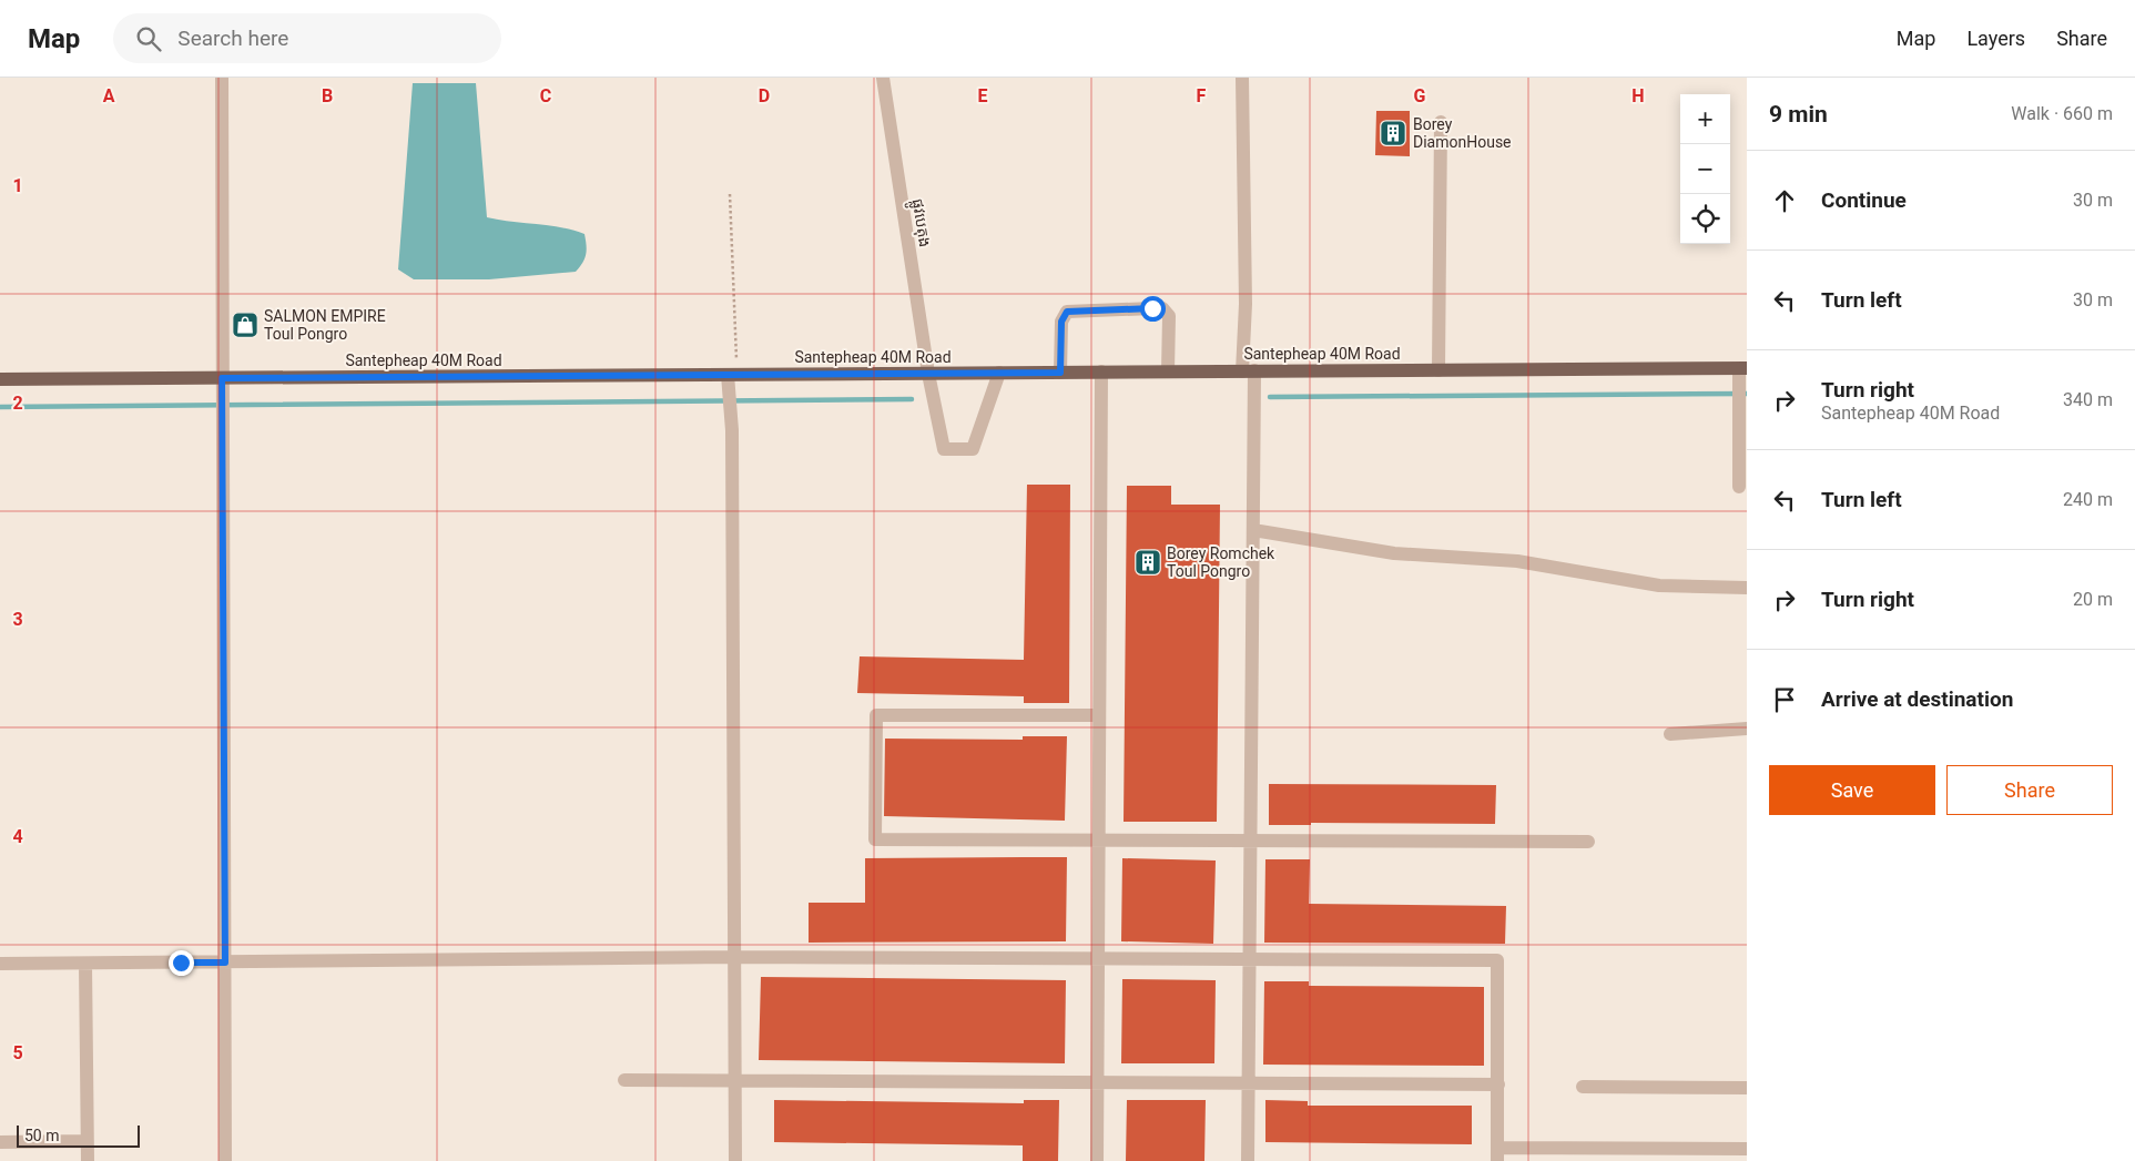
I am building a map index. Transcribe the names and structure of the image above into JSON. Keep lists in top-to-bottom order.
{
  "streets": {
    "main road": ["Santepheap 40M Road"],
    "street": ["ផ្លូវបេតុង"]
  },
  "crossings": [
    ["ផ្លូវបេតុង", "Santepheap 40M Road"]
  ],
  "places": {
    "building": ["Borey DiamonHouse", "Borey Romchek Toul Pongro"],
    "shop": ["SALMON EMPIRE Toul Pongro"]
  },
  "scale_bar": "50 m",
  "page": {
    "header": "Map",
    "search": "Search here",
    "nav": ["Map", "Layers", "Share"],
    "heading": ["9 min", "Walk · 660 m"],
    "map_buttons": ["+", "−"],
    "list": [
      ["Continue", "30 m"],
      ["Turn left", "30 m"],
      ["Turn right", "Santepheap 40M Road", "340 m"],
      ["Turn left", "240 m"],
      ["Turn right", "20 m"],
      "Arrive at destination"
    ],
    "buttons": ["Save", "Share"],
    "scale": "50 m"
  },
  "grid": {
    "columns": [
      "A",
      "B",
      "C",
      "D",
      "E",
      "F",
      "G",
      "H"
    ],
    "rows": [
      "1",
      "2",
      "3",
      "4",
      "5"
    ]
  }
}
